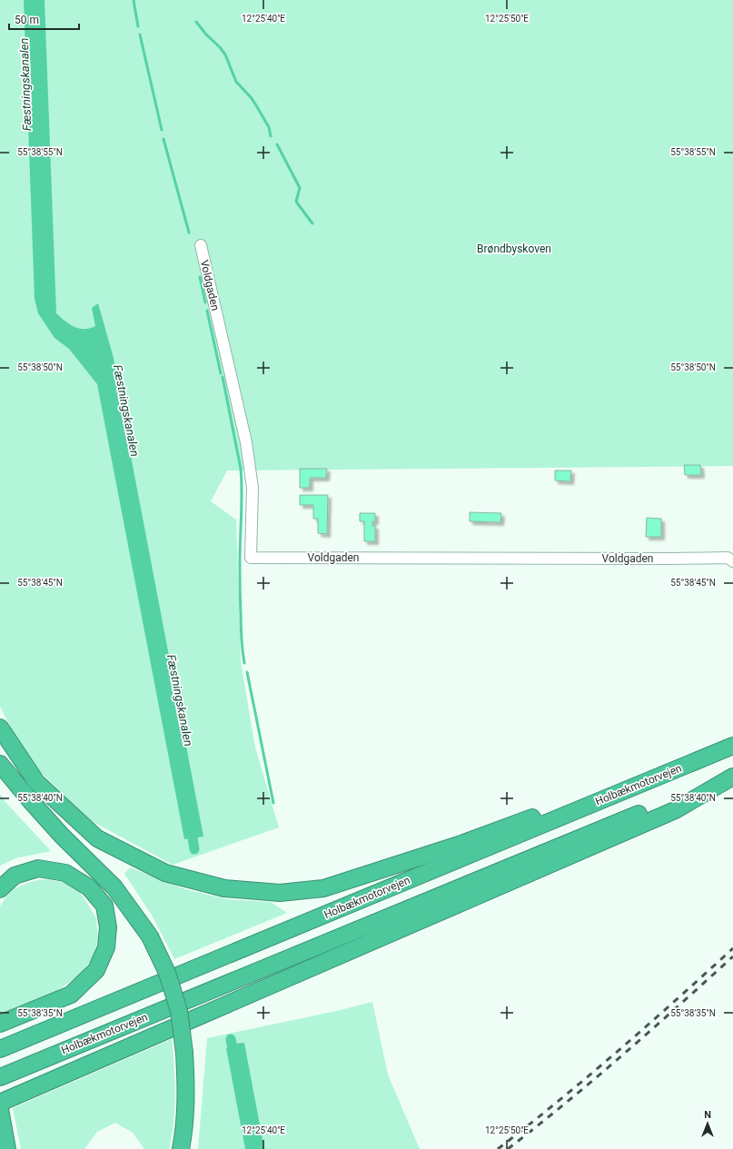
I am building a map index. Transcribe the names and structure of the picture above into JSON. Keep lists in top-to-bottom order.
{
  "streets": {
    "highway": ["Holbækmotorvejen"],
    "street": ["Voldgaden"]
  },
  "water": ["Fæstningskanalen"],
  "parks": ["Brøndbyskoven"],
  "scale_bar": "50 m",
  "north": "top",
  "coordinates": [
    "12°25'40\"E",
    "12°25'50\"E",
    "55°38'55\"N",
    "55°38'50\"N",
    "55°38'45\"N",
    "55°38'40\"N",
    "55°38'35\"N"
  ]
}
